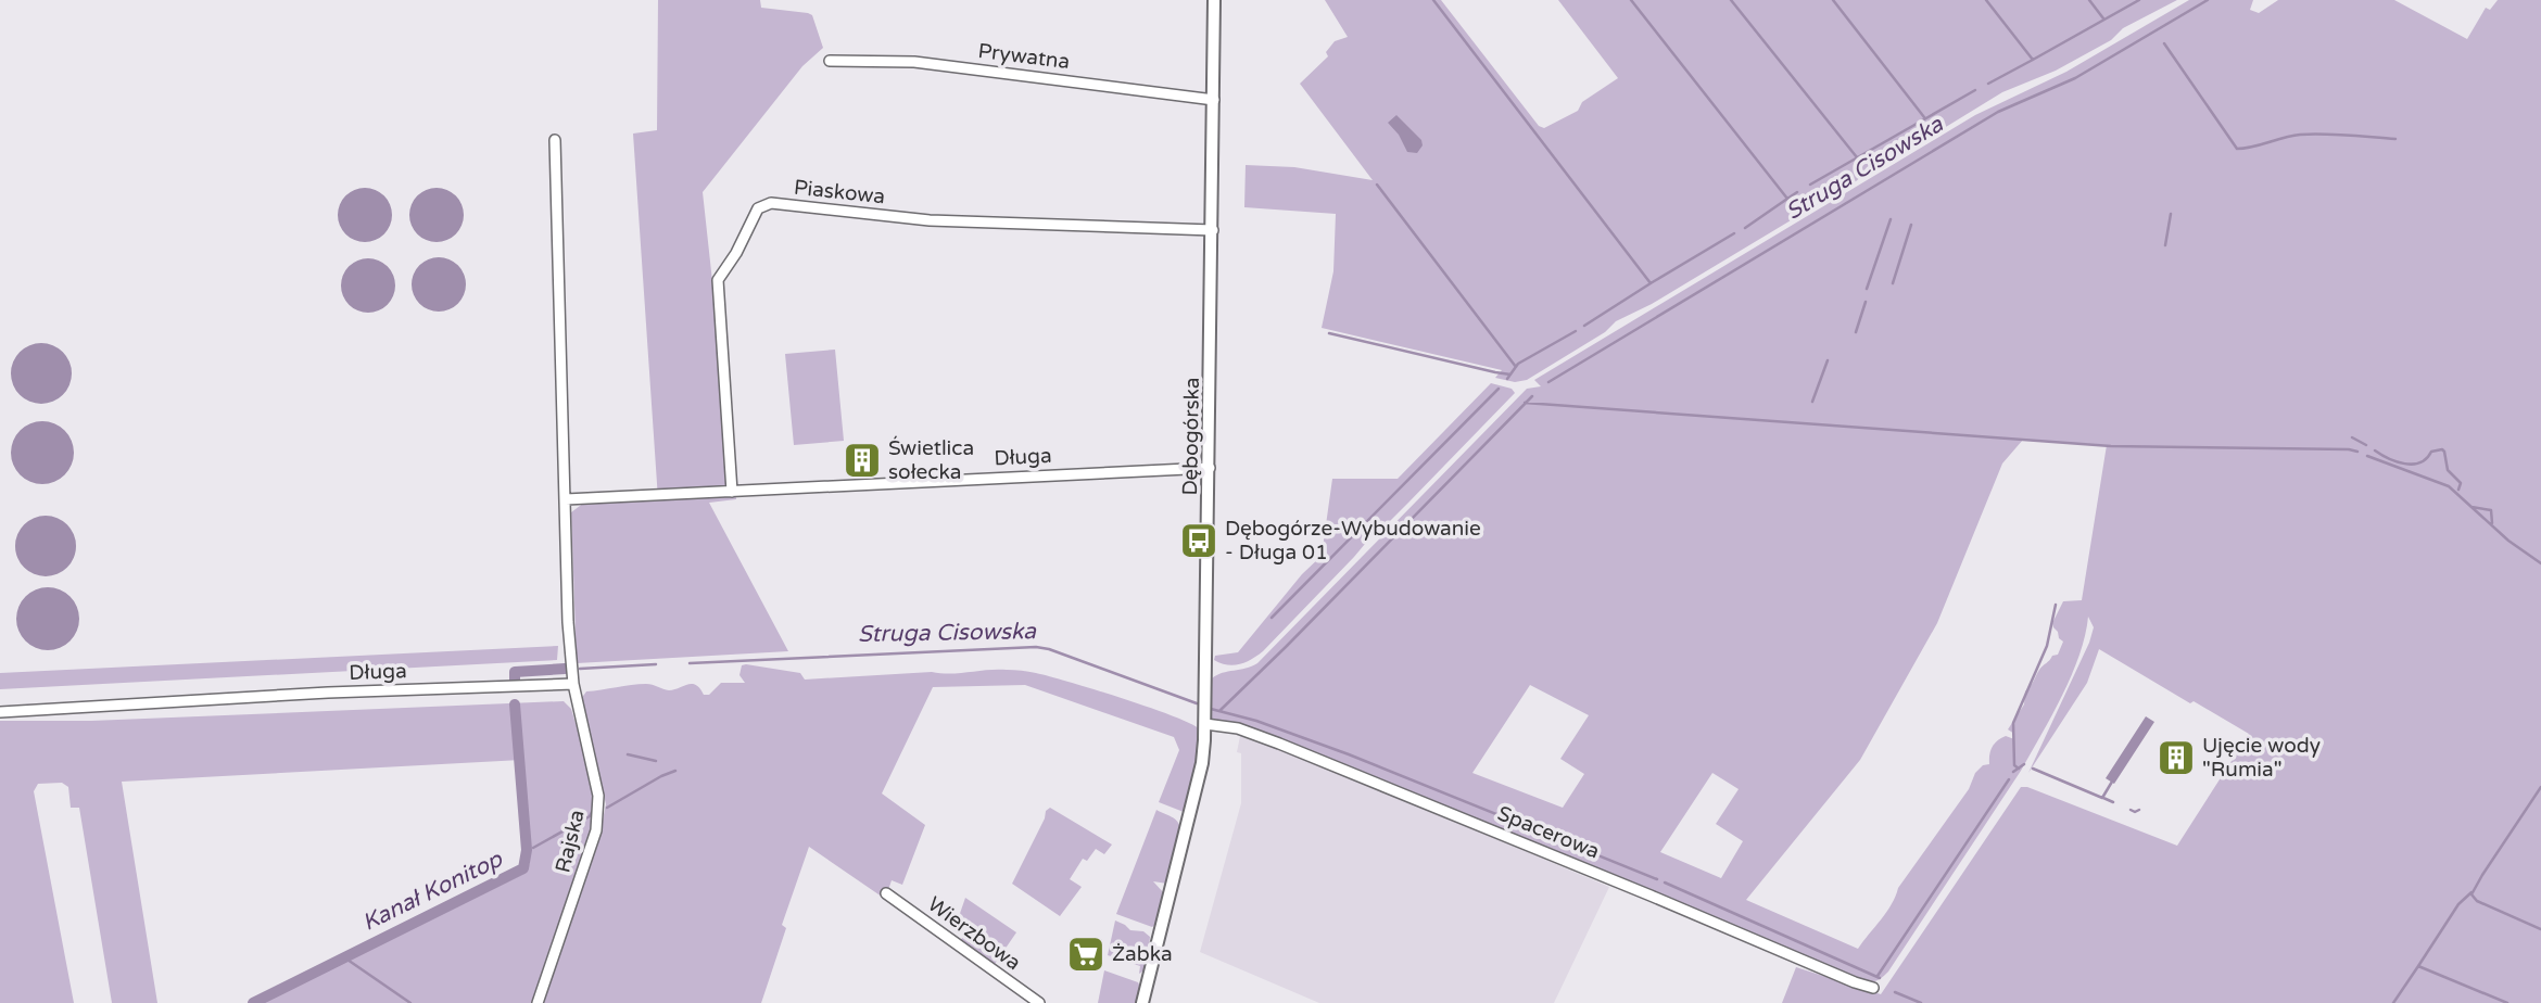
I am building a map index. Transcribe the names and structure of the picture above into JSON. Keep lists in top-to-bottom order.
{
  "streets": {
    "street": [
      "Prywatna",
      "Piaskowa",
      "Dębogórska",
      "Długa",
      "Spacerowa",
      "Rajska",
      "Wierzbowa"
    ]
  },
  "crossings": [
    ["Prywatna", "Dębogórska"],
    ["Piaskowa", "Dębogórska"],
    ["Piaskowa", "Długa"],
    ["Dębogórska", "Długa"],
    ["Dębogórska", "Spacerowa"],
    ["Długa", "Rajska"]
  ],
  "water": ["Struga Cisowska", "Kanał Konitop"],
  "places": {
    "building": ["Świetlica sołecka", "Ujęcie wody \"Rumia\""],
    "bus stop": ["Dębogórze-Wybudowanie - Długa 01"],
    "supermarket": ["Żabka"]
  }
}
